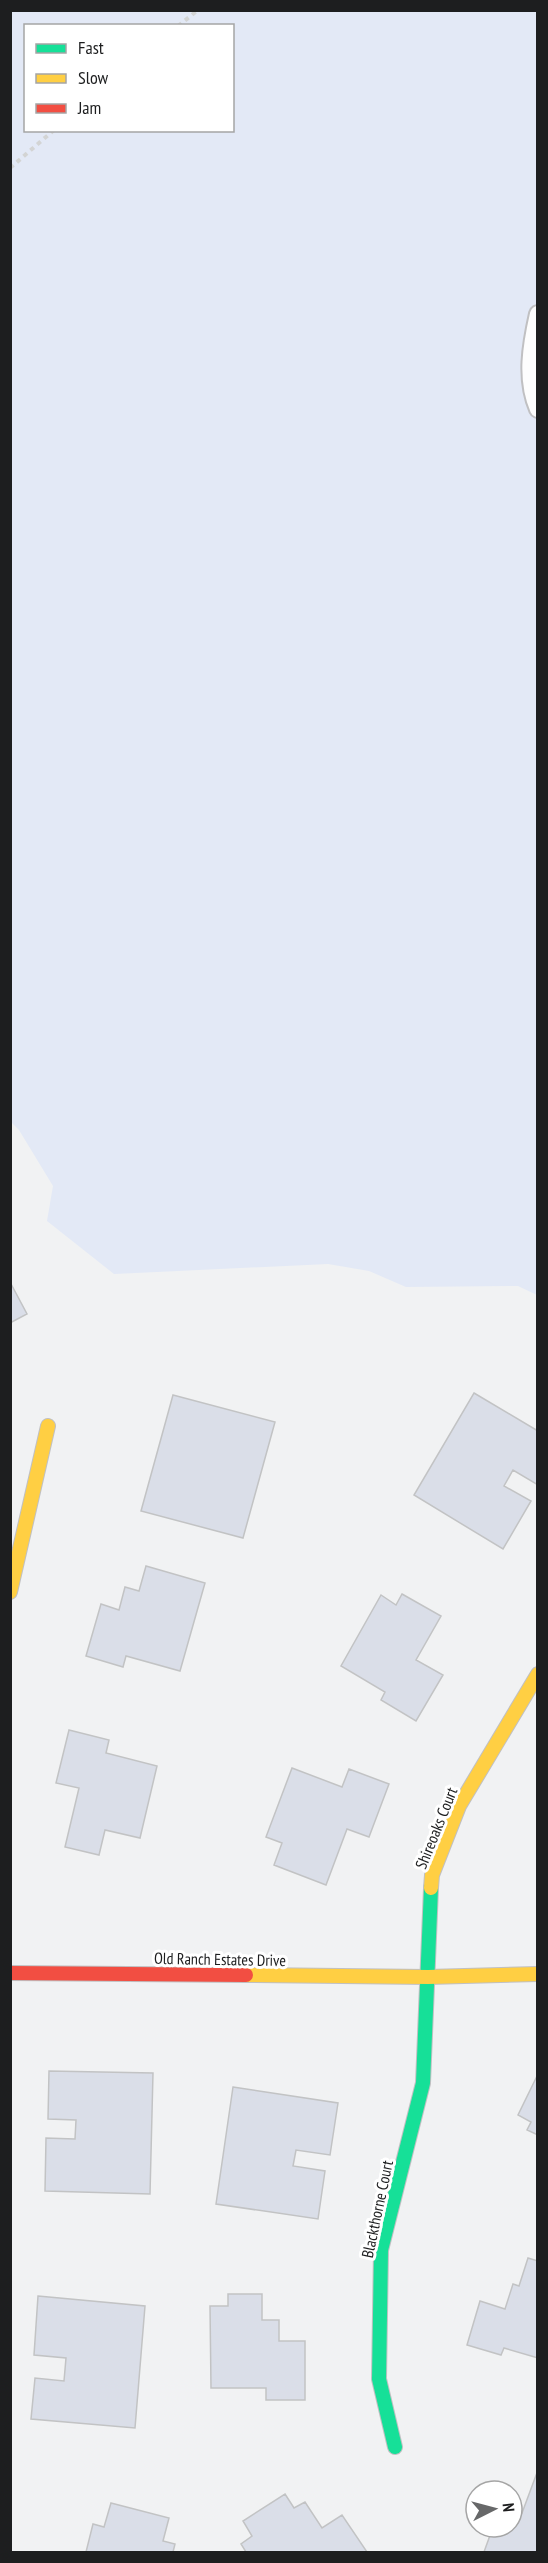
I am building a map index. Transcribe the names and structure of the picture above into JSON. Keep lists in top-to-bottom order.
{
  "streets": {
    "street": ["Shireoaks Court", "Old Ranch Estates Drive", "Blackthorne Court"]
  },
  "crossings": [
    ["Shireoaks Court", "Old Ranch Estates Drive"],
    ["Shireoaks Court", "Blackthorne Court"],
    ["Old Ranch Estates Drive", "Blackthorne Court"]
  ],
  "legend": ["Fast", "Slow", "Jam"],
  "north": "right"
}
